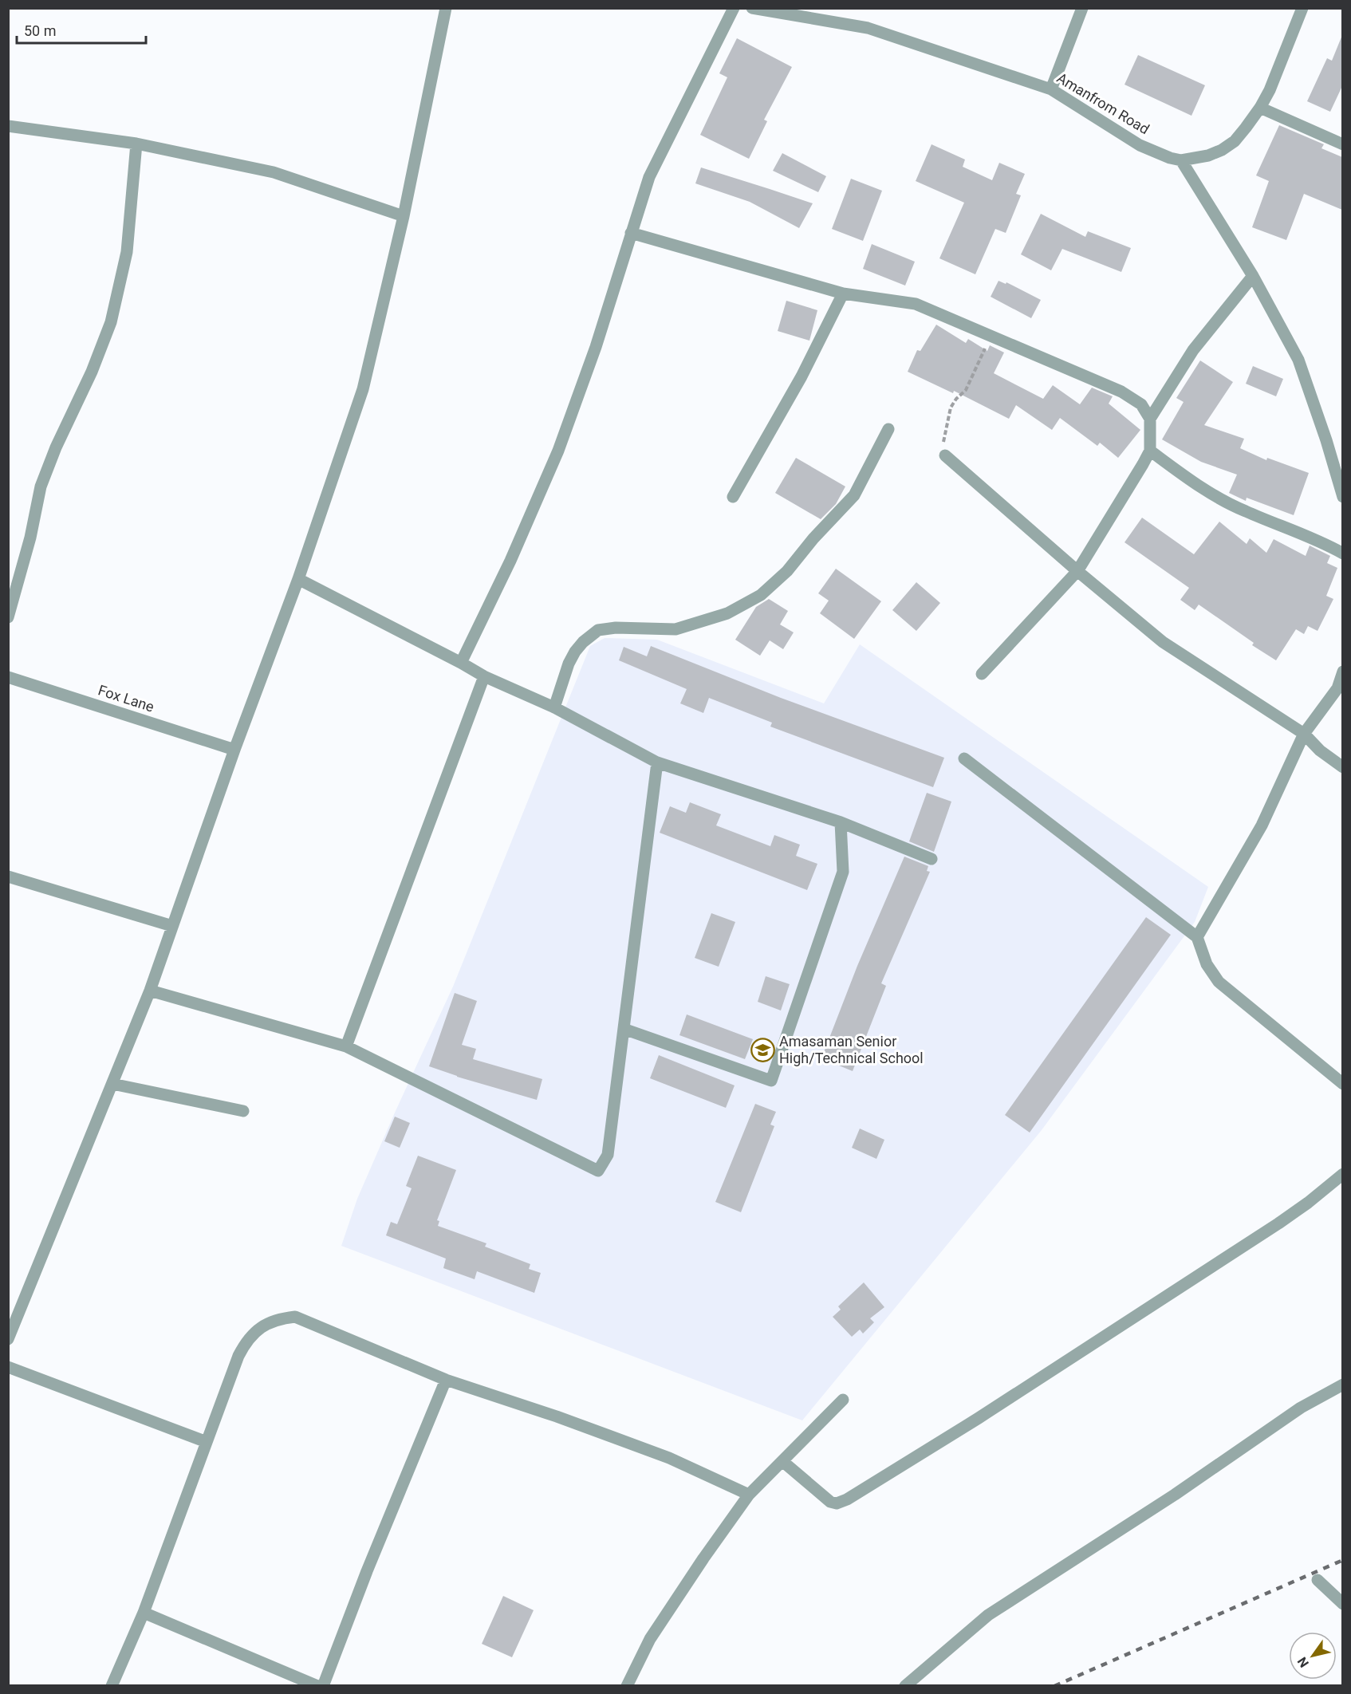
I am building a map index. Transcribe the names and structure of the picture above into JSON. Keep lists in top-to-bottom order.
{
  "streets": {
    "street": ["Amanfrom Road", "Fox Lane"]
  },
  "places": {
    "school or university": ["Amasaman Senior High/Technical School"]
  },
  "scale_bar": "50 m",
  "north": "bottom left"
}
